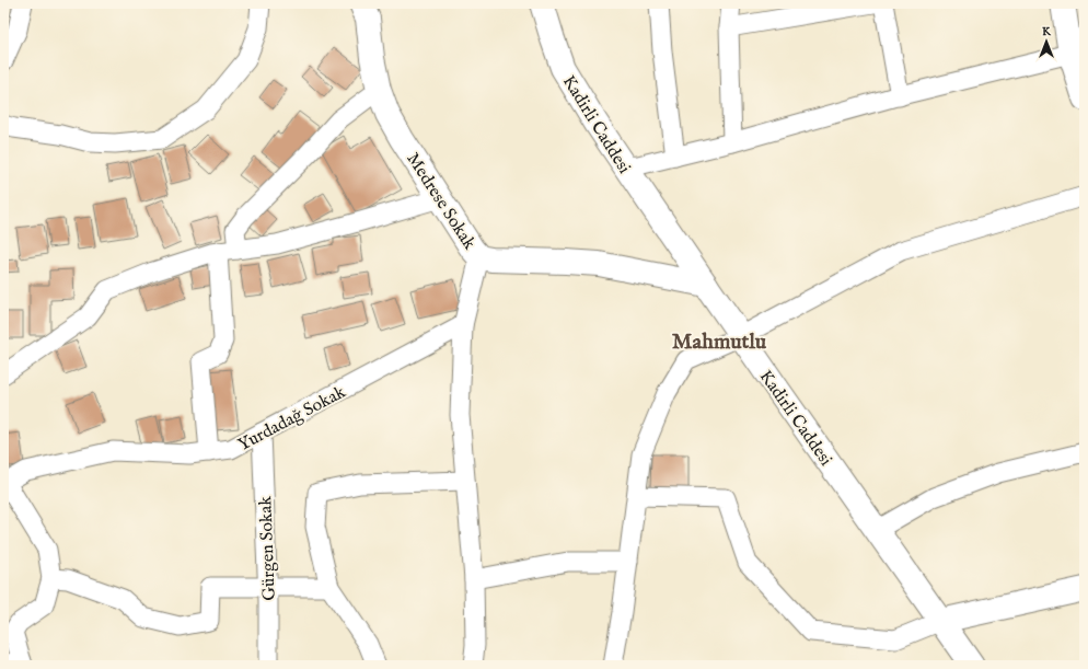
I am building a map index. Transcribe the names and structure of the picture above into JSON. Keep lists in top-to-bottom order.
{
  "streets": {
    "main road": ["Kadirli Caddesi", "Medrese Sokak"],
    "street": ["Yurdadağ Sokak", "Gürgen Sokak"]
  },
  "crossings": [
    ["Kadirli Caddesi", "Medrese Sokak"],
    ["Yurdadağ Sokak", "Gürgen Sokak"]
  ],
  "districts": ["Mahmutlu"],
  "north": "top"
}
